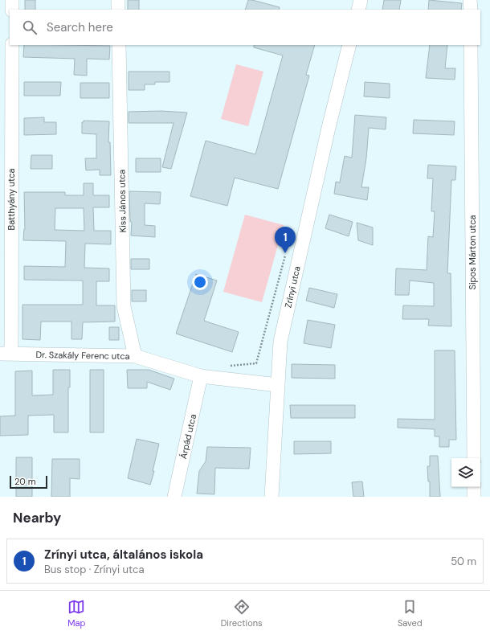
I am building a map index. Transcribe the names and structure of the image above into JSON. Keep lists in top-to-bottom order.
{
  "streets": {
    "street": [
      "Batthyány utca",
      "Kiss János utca",
      "Sipos Márton utca",
      "Zrínyi utca",
      "Dr. Szakály Ferenc utca",
      "Árpád utca"
    ]
  },
  "crossings": [
    ["Batthyány utca", "Dr. Szakály Ferenc utca"],
    ["Kiss János utca", "Dr. Szakály Ferenc utca"],
    ["Zrínyi utca", "Dr. Szakály Ferenc utca"],
    ["Dr. Szakály Ferenc utca", "Árpád utca"]
  ],
  "scale_bar": "20 m",
  "page": {
    "search": "Search here",
    "pins": "1",
    "scale": "20 m",
    "heading": "Nearby",
    "list": [
      {
        "mark": "1",
        "name": "Zrínyi utca, általános iskola",
        "note": "Bus stop · Zrínyi utca",
        "value": "50 m"
      }
    ],
    "nav": ["Map", "Directions", "Saved"]
  }
}
